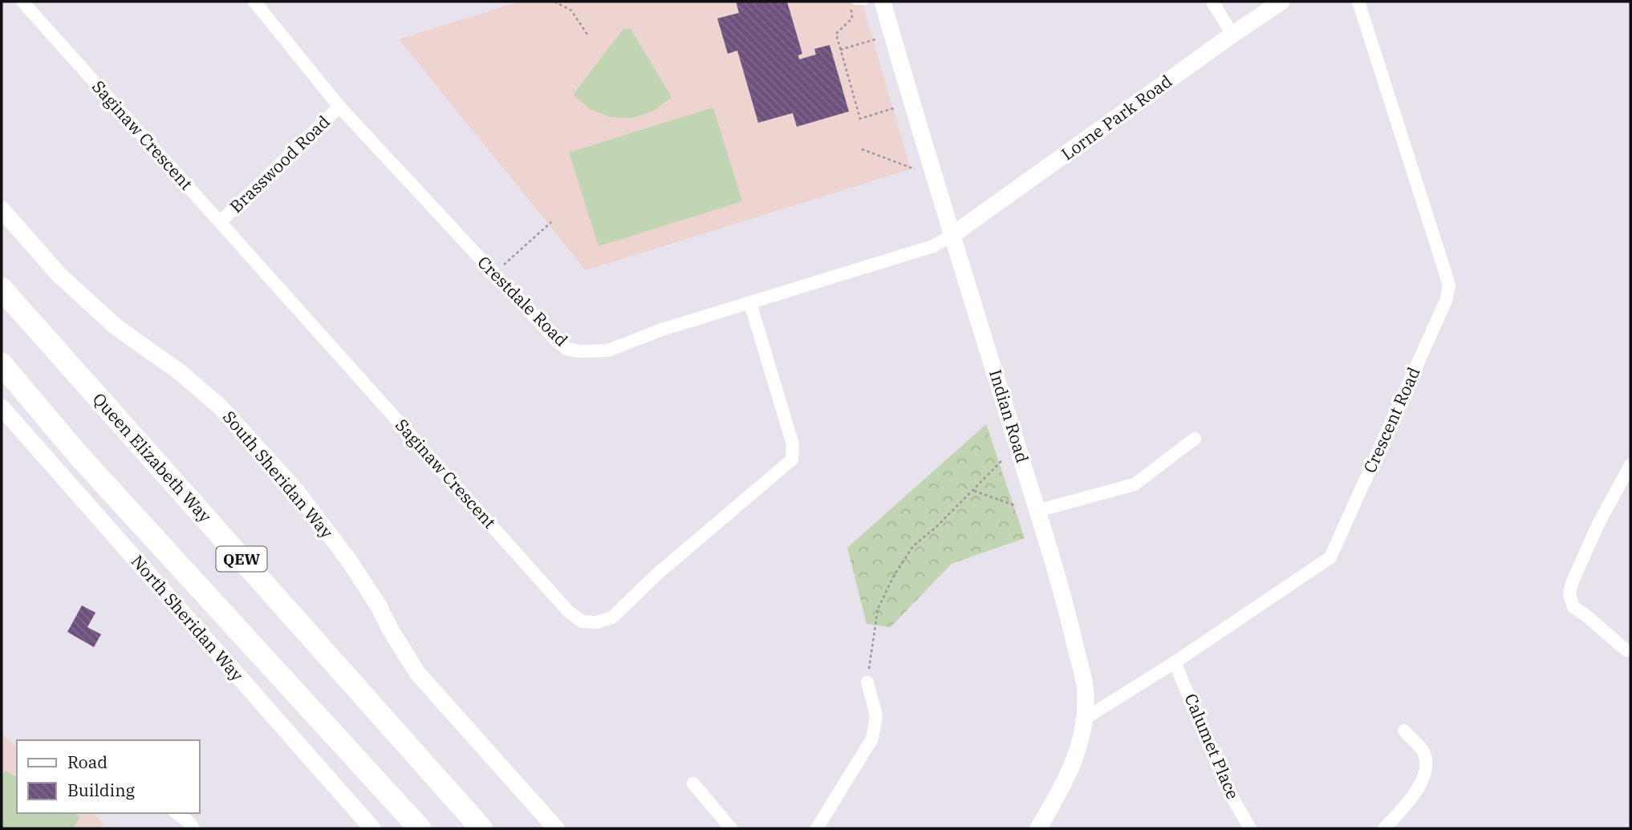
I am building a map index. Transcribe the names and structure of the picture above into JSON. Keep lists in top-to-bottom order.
{
  "streets": {
    "highway": ["Queen Elizabeth Way", "QEW"],
    "street": [
      "Lorne Park Road",
      "Saginaw Crescent",
      "Brasswood Road",
      "Crestdale Road",
      "Indian Road",
      "Crescent Road",
      "South Sheridan Way",
      "North Sheridan Way",
      "Calumet Place"
    ]
  },
  "crossings": [
    ["Lorne Park Road", "Crestdale Road"],
    ["Lorne Park Road", "Indian Road"],
    ["Saginaw Crescent", "Brasswood Road"],
    ["Saginaw Crescent", "Crestdale Road"],
    ["Brasswood Road", "Crestdale Road"],
    ["Crestdale Road", "Indian Road"],
    ["Indian Road", "Crescent Road"],
    ["Crescent Road", "Calumet Place"]
  ],
  "legend": ["Road", "Building"]
}
